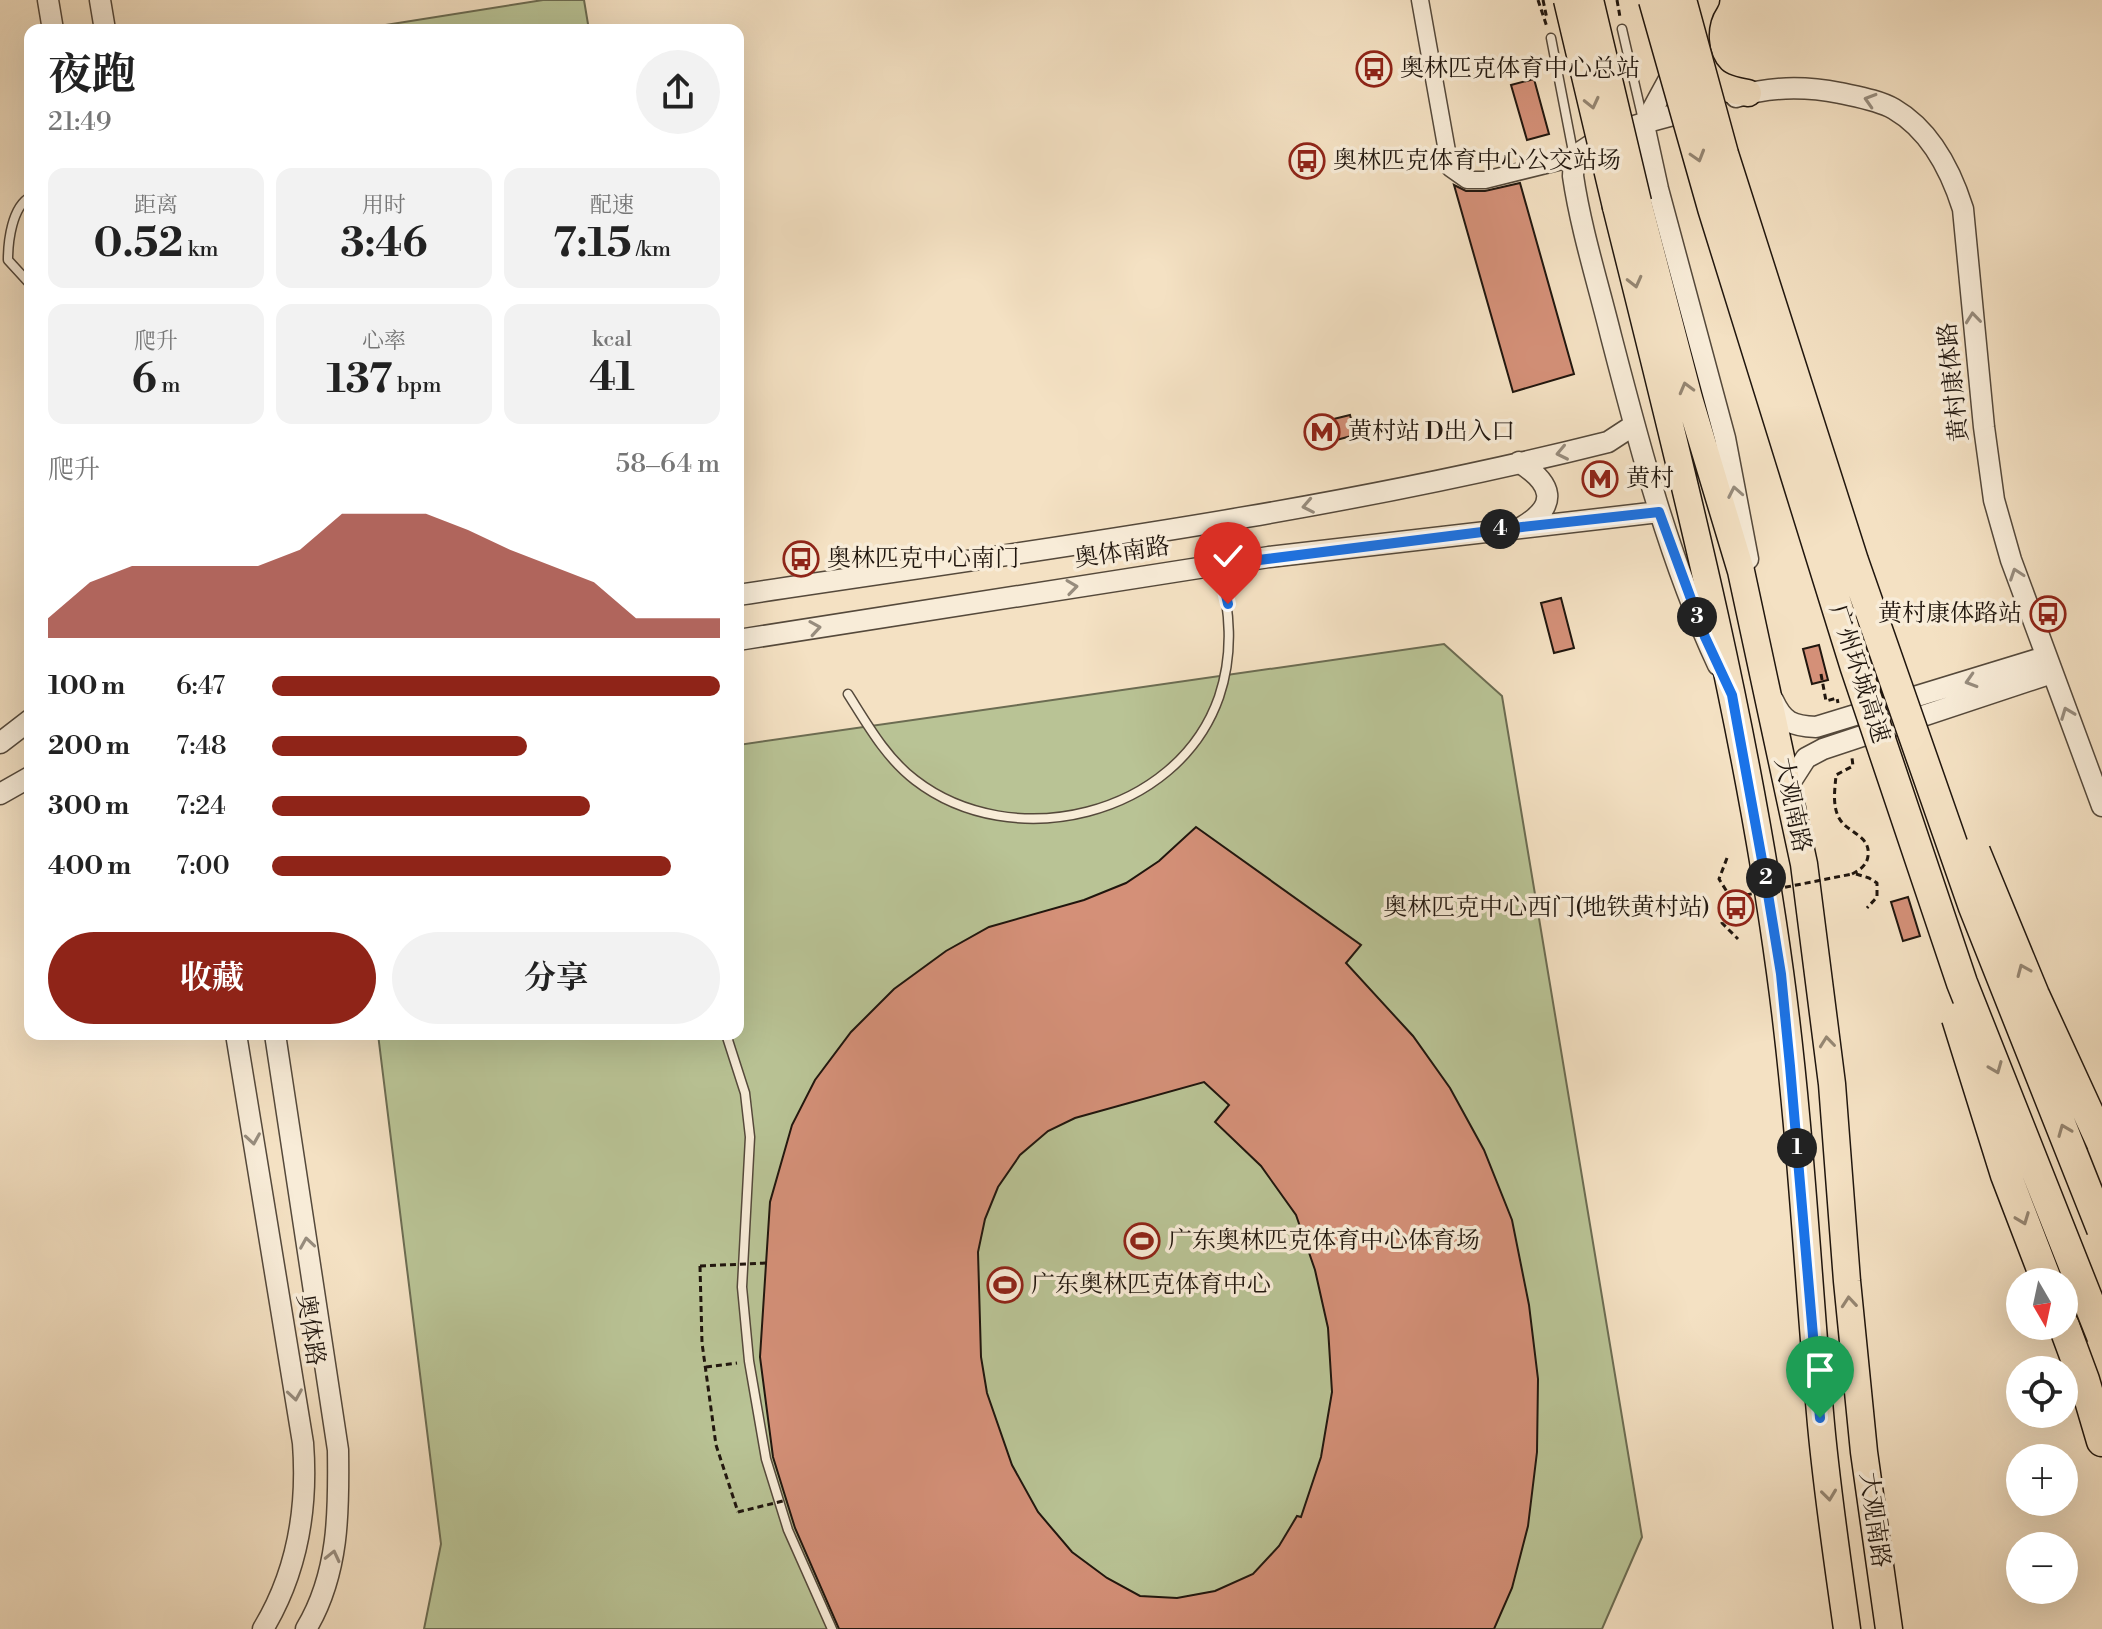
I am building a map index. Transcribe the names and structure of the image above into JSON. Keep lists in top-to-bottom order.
{
  "streets": {
    "highway": ["广州环城高速"],
    "main road": ["大观南路"],
    "street": ["黄村康体路", "奥体南路", "奥体路"]
  },
  "one_way": ["黄村康体路"],
  "places": {
    "bus stop": [
      "奥林匹克体育中心总站",
      "奥林匹克体育中心公交站场",
      "奥林匹克中心南门",
      "黄村康体路站",
      "奥林匹克中心西门(地铁黄村站)"
    ],
    "metro station": ["黄村站 D出入口", "黄村"],
    "sports": ["广东奥林匹克体育中心体育场", "广东奥林匹克体育中心"]
  },
  "north": "bottom",
  "page": {
    "heading": ["夜跑", "21:49"],
    "stats": [
      ["距离", "0.52 km"],
      ["用时", "3:46"],
      ["配速", "7:15 /km"],
      ["爬升", "6 m"],
      ["心率", "137 bpm"],
      ["kcal", "41"]
    ],
    "chart": ["爬升", "58–64 m"],
    "pins": [
      "4",
      "3",
      "2",
      "1"
    ],
    "list": [
      {
        "name": "100 m",
        "note": "6:47"
      },
      {
        "name": "200 m",
        "note": "7:48"
      },
      {
        "name": "300 m",
        "note": "7:24"
      },
      {
        "name": "400 m",
        "note": "7:00"
      }
    ],
    "buttons": ["收藏", "分享"],
    "map_buttons": ["+", "−"]
  }
}
